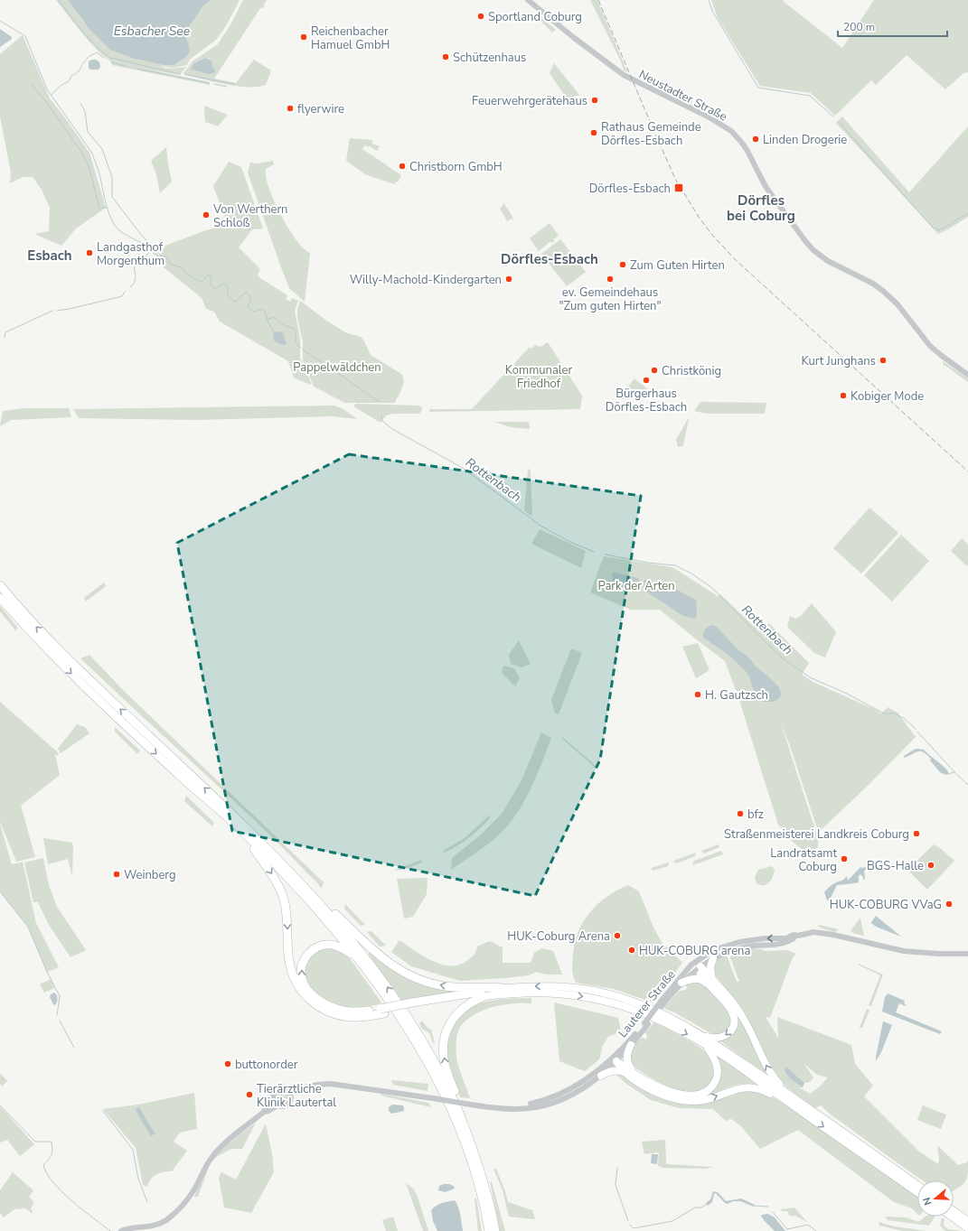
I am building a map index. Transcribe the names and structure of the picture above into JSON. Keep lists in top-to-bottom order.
{
  "streets": {
    "street": ["Neustadter Straße", "Lauterer Straße"]
  },
  "districts": ["Dörfles bei Coburg", "Esbach", "Dörfles-Esbach"],
  "water": ["Esbacher See", "Rottenbach"],
  "parks": ["Pappelwäldchen", "Kommunaler Friedhof", "Park der Arten"],
  "places": {
    "other": [
      "Sportland Coburg",
      "Reichenbacher Hamuel GmbH",
      "Schützenhaus",
      "Feuerwehrgerätehaus",
      "flyerwire",
      "Rathaus Gemeinde Dörfles-Esbach",
      "Linden Drogerie",
      "Christborn GmbH",
      "Von Werthern Schloß",
      "Landgasthof Morgenthum",
      "Zum Guten Hirten",
      "Willy-Machold-Kindergarten",
      "ev. Gemeindehaus \"Zum guten Hirten\"",
      "Kurt Junghans",
      "Christkönig",
      "Bürgerhaus Dörfles-Esbach",
      "Kobiger Mode",
      "H. Gautzsch",
      "bfz",
      "Straßenmeisterei Landkreis Coburg",
      "Landratsamt Coburg",
      "BGS-Halle",
      "Weinberg",
      "HUK-COBURG VVaG",
      "HUK-Coburg Arena",
      "HUK-COBURG arena",
      "buttonorder",
      "Tierärztliche Klinik Lautertal"
    ],
    "transit": ["Dörfles-Esbach"]
  },
  "scale_bar": "200 m",
  "north": "left"
}
